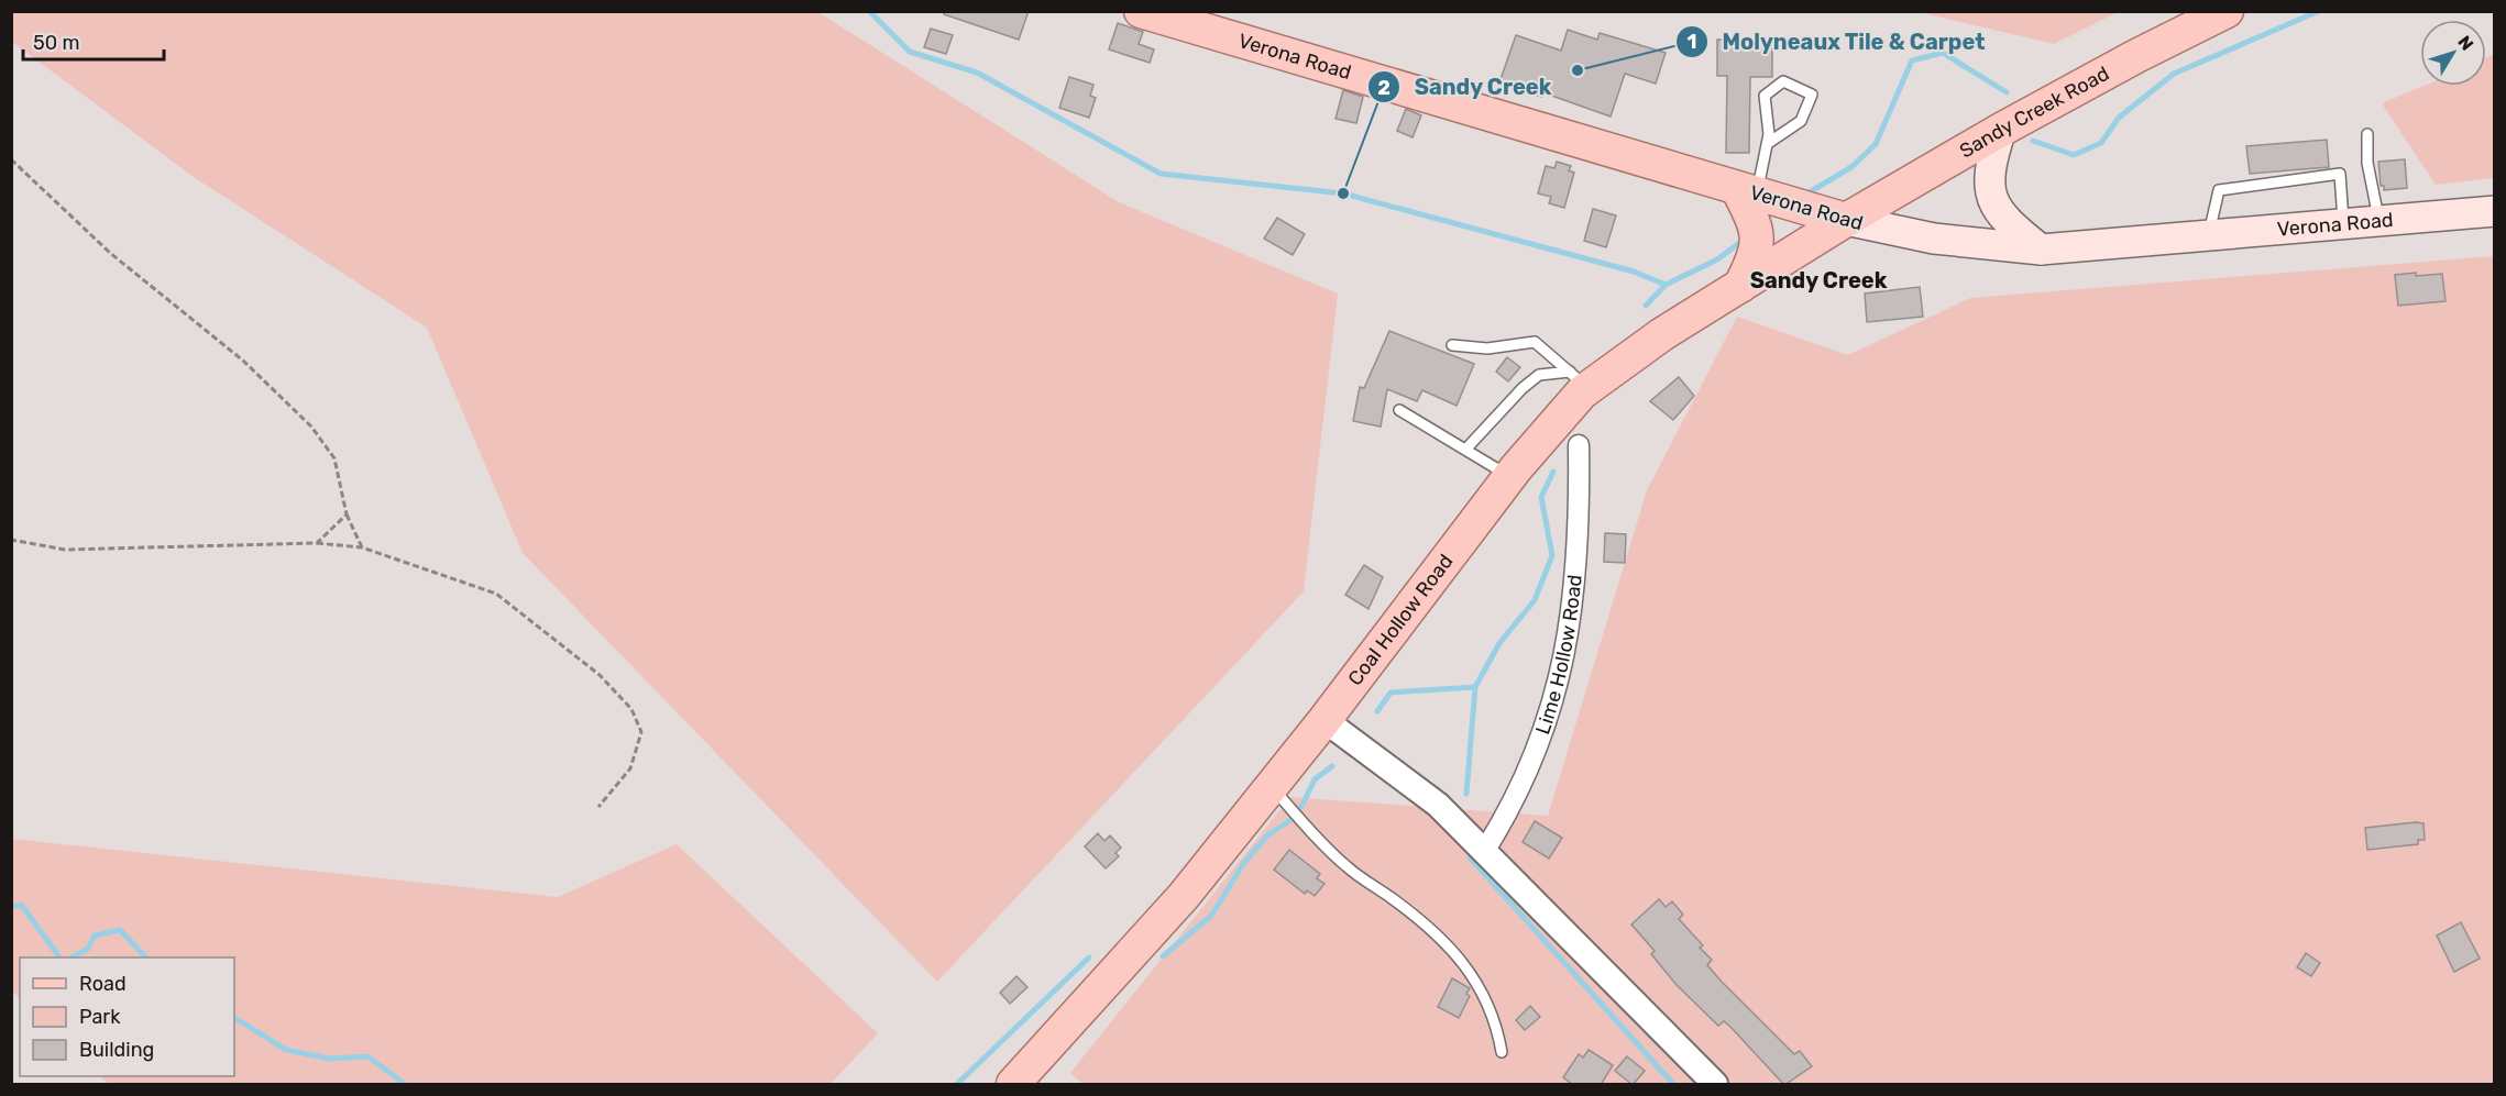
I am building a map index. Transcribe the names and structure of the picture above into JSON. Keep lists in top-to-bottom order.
{
  "streets": {
    "main road": ["Verona Road", "Sandy Creek Road", "Coal Hollow Road"],
    "street": ["Lime Hollow Road"]
  },
  "crossings": [
    ["Verona Road", "Sandy Creek Road"],
    ["Verona Road", "Coal Hollow Road"],
    ["Sandy Creek Road", "Coal Hollow Road"]
  ],
  "districts": ["Sandy Creek"],
  "places": ["Molyneaux Tile & Carpet", "Sandy Creek"],
  "legend": ["Road", "Park", "Building"],
  "scale_bar": "50 m",
  "north": "top right"
}
